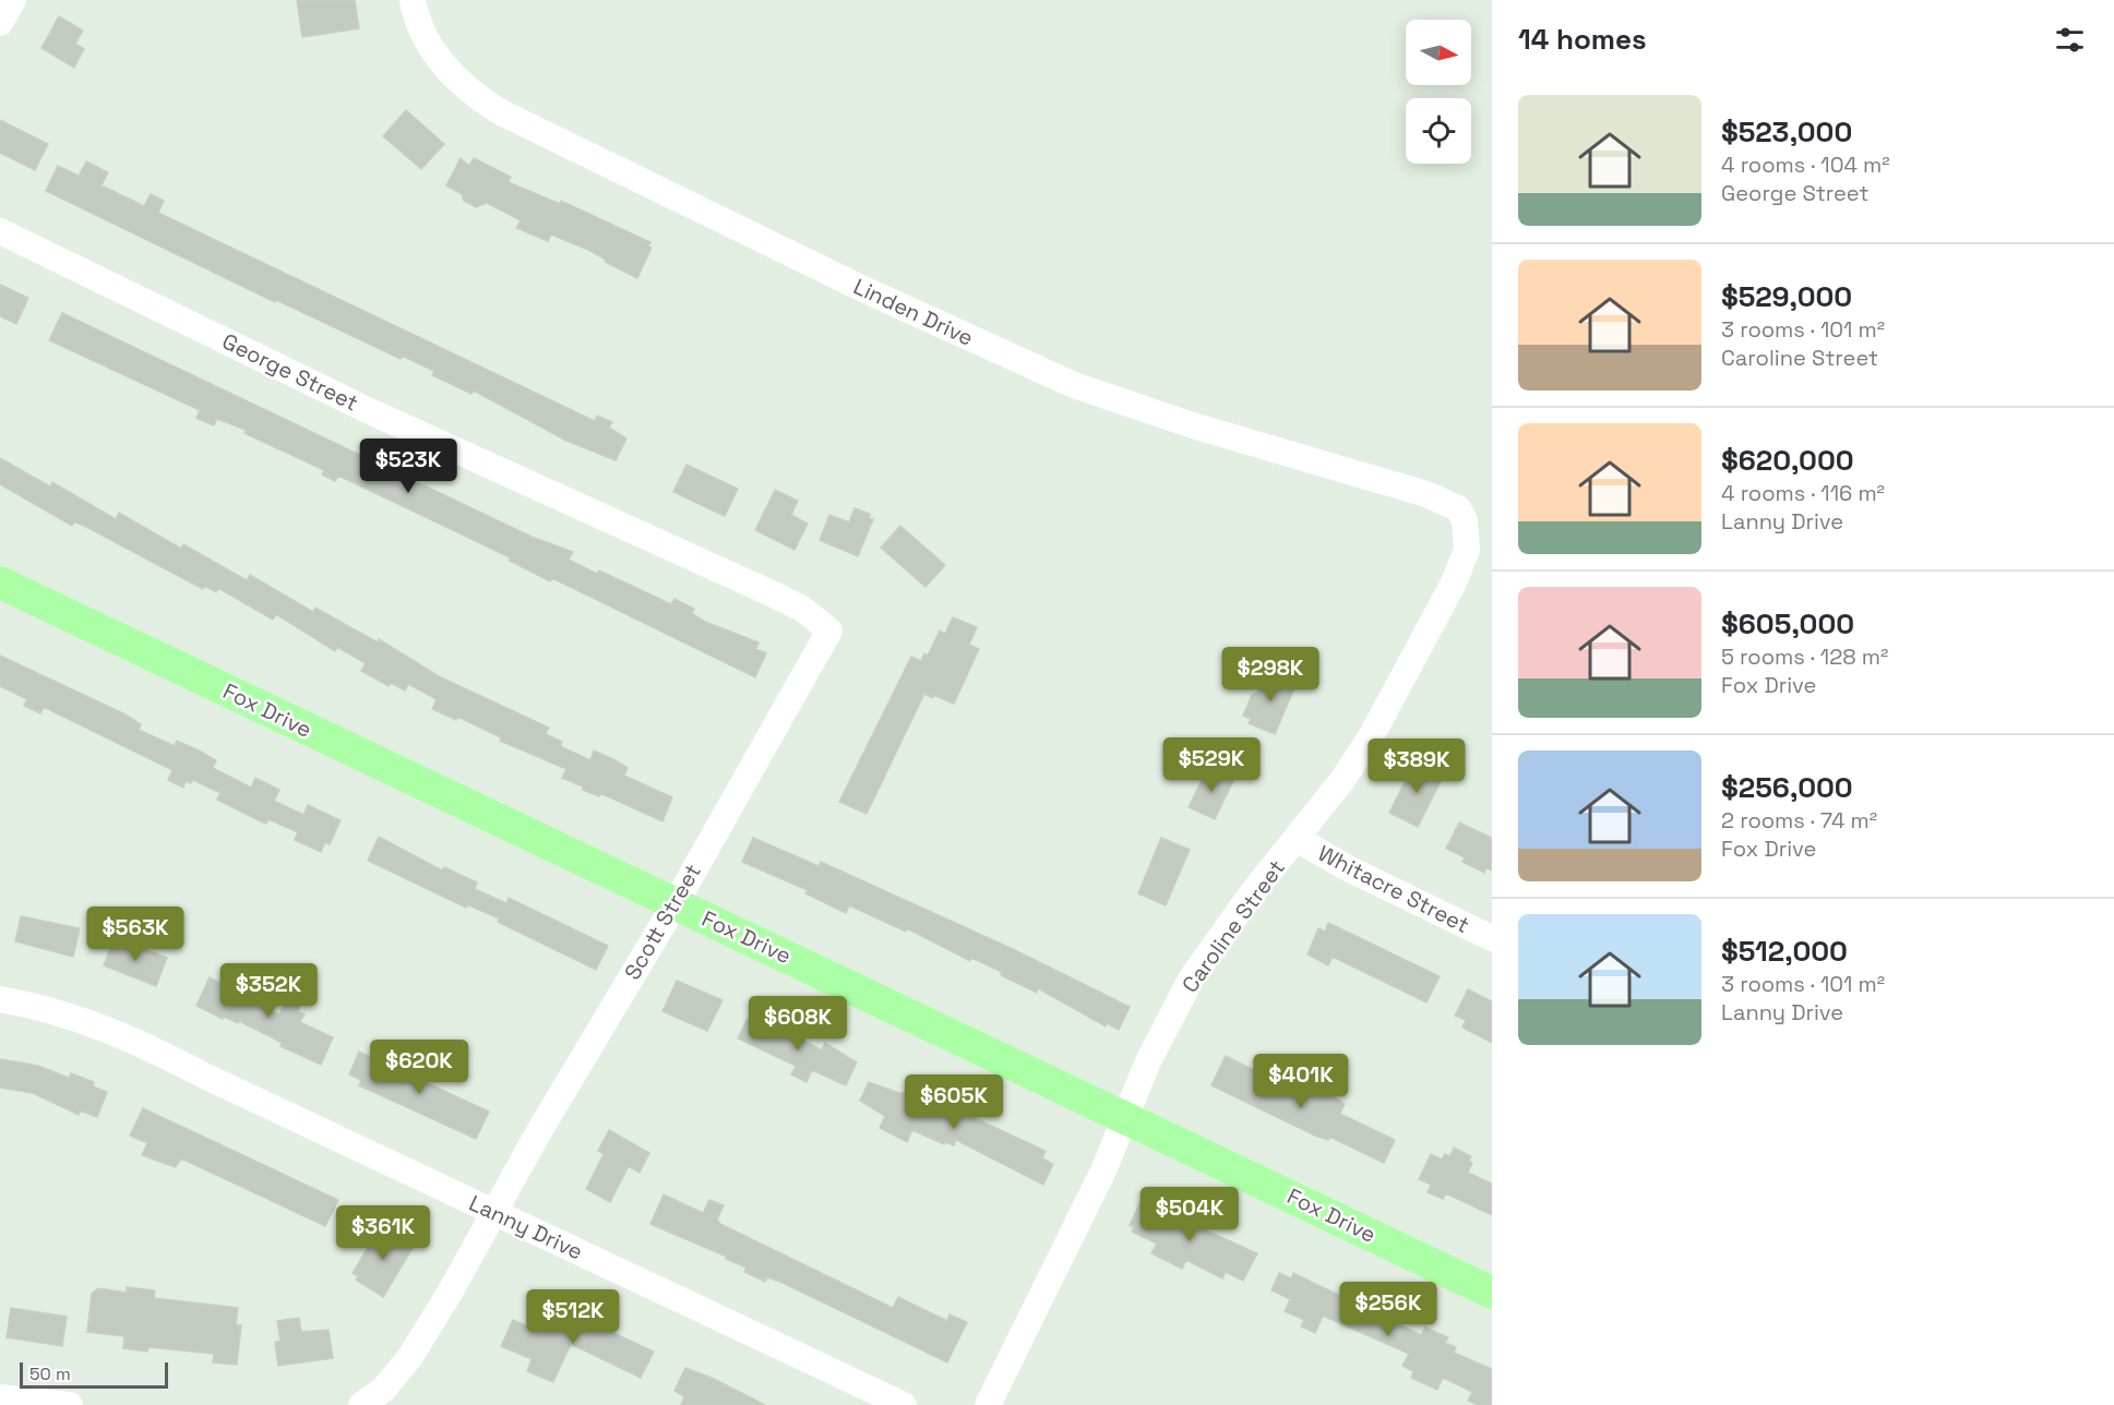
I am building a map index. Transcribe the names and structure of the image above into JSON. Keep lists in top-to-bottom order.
{
  "streets": {
    "main road": ["Fox Drive"],
    "street": [
      "Linden Drive",
      "George Street",
      "Whitacre Street",
      "Scott Street",
      "Caroline Street",
      "Lanny Drive"
    ]
  },
  "crossings": [
    ["Linden Drive", "Caroline Street"],
    ["George Street", "Scott Street"],
    ["Fox Drive", "Scott Street"],
    ["Fox Drive", "Caroline Street"],
    ["Whitacre Street", "Caroline Street"],
    ["Scott Street", "Lanny Drive"]
  ],
  "scale_bar": "50 m",
  "north": "right",
  "page": {
    "heading": "14 homes",
    "list": [
      {
        "name": "$523,000",
        "note": "4 rooms · 104 m² · George Street"
      },
      {
        "name": "$529,000",
        "note": "3 rooms · 101 m² · Caroline Street"
      },
      {
        "name": "$620,000",
        "note": "4 rooms · 116 m² · Lanny Drive"
      },
      {
        "name": "$605,000",
        "note": "5 rooms · 128 m² · Fox Drive"
      },
      {
        "name": "$256,000",
        "note": "2 rooms · 74 m² · Fox Drive"
      },
      {
        "name": "$512,000",
        "note": "3 rooms · 101 m² · Lanny Drive"
      }
    ],
    "price": [
      "$523K",
      "$298K",
      "$529K",
      "$389K",
      "$563K",
      "$352K",
      "$608K",
      "$620K",
      "$401K",
      "$605K",
      "$504K",
      "$361K",
      "$256K",
      "$512K"
    ],
    "scale": "50 m"
  }
}
